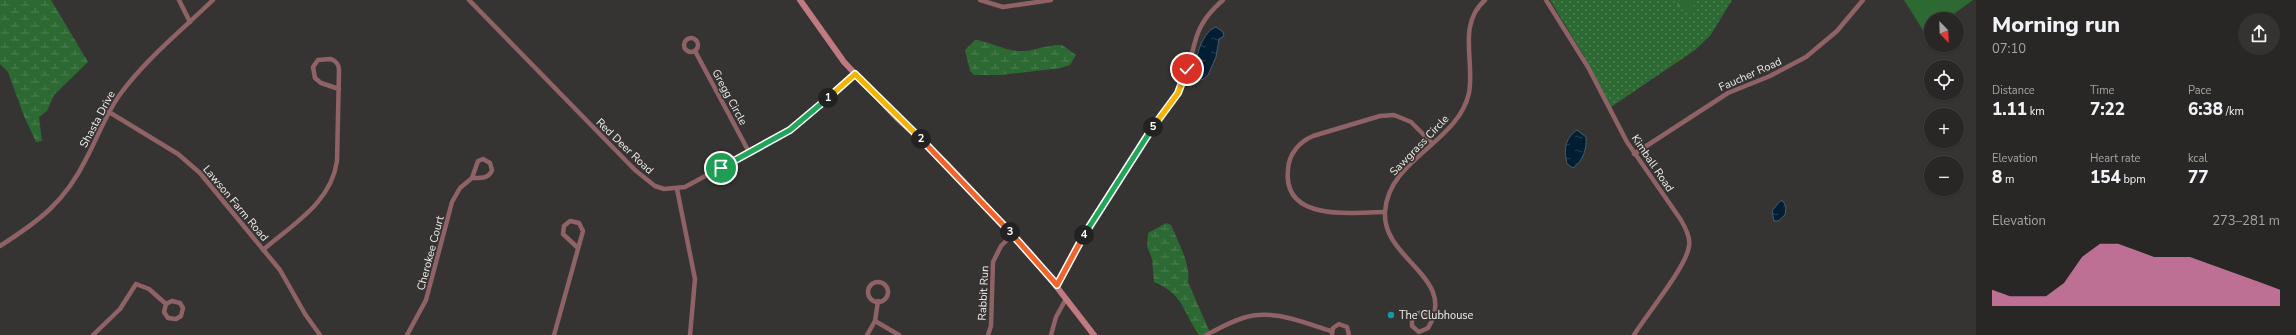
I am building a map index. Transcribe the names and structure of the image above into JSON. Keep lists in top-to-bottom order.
{
  "streets": {
    "street": [
      "Faucher Road",
      "Gregg Circle",
      "Shasta Drive",
      "Sawgrass Circle",
      "Red Deer Road",
      "Kimball Road",
      "Lawson Farm Road",
      "Cherokee Court",
      "Rabbit Run"
    ]
  },
  "crossings": [
    ["Faucher Road", "Kimball Road"],
    ["Shasta Drive", "Lawson Farm Road"]
  ],
  "places": ["The Clubhouse"],
  "north": "bottom right",
  "page": {
    "heading": ["Morning run", "07:10"],
    "map_buttons": ["+", "−"],
    "stats": [
      ["Distance", "1.11 km"],
      ["Time", "7:22"],
      ["Pace", "6:38 /km"],
      ["Elevation", "8 m"],
      ["Heart rate", "154 bpm"],
      ["kcal", "77"]
    ],
    "pins": [
      "1",
      "5",
      "2",
      "3",
      "4"
    ],
    "chart": ["Elevation", "273–281 m"]
  }
}
